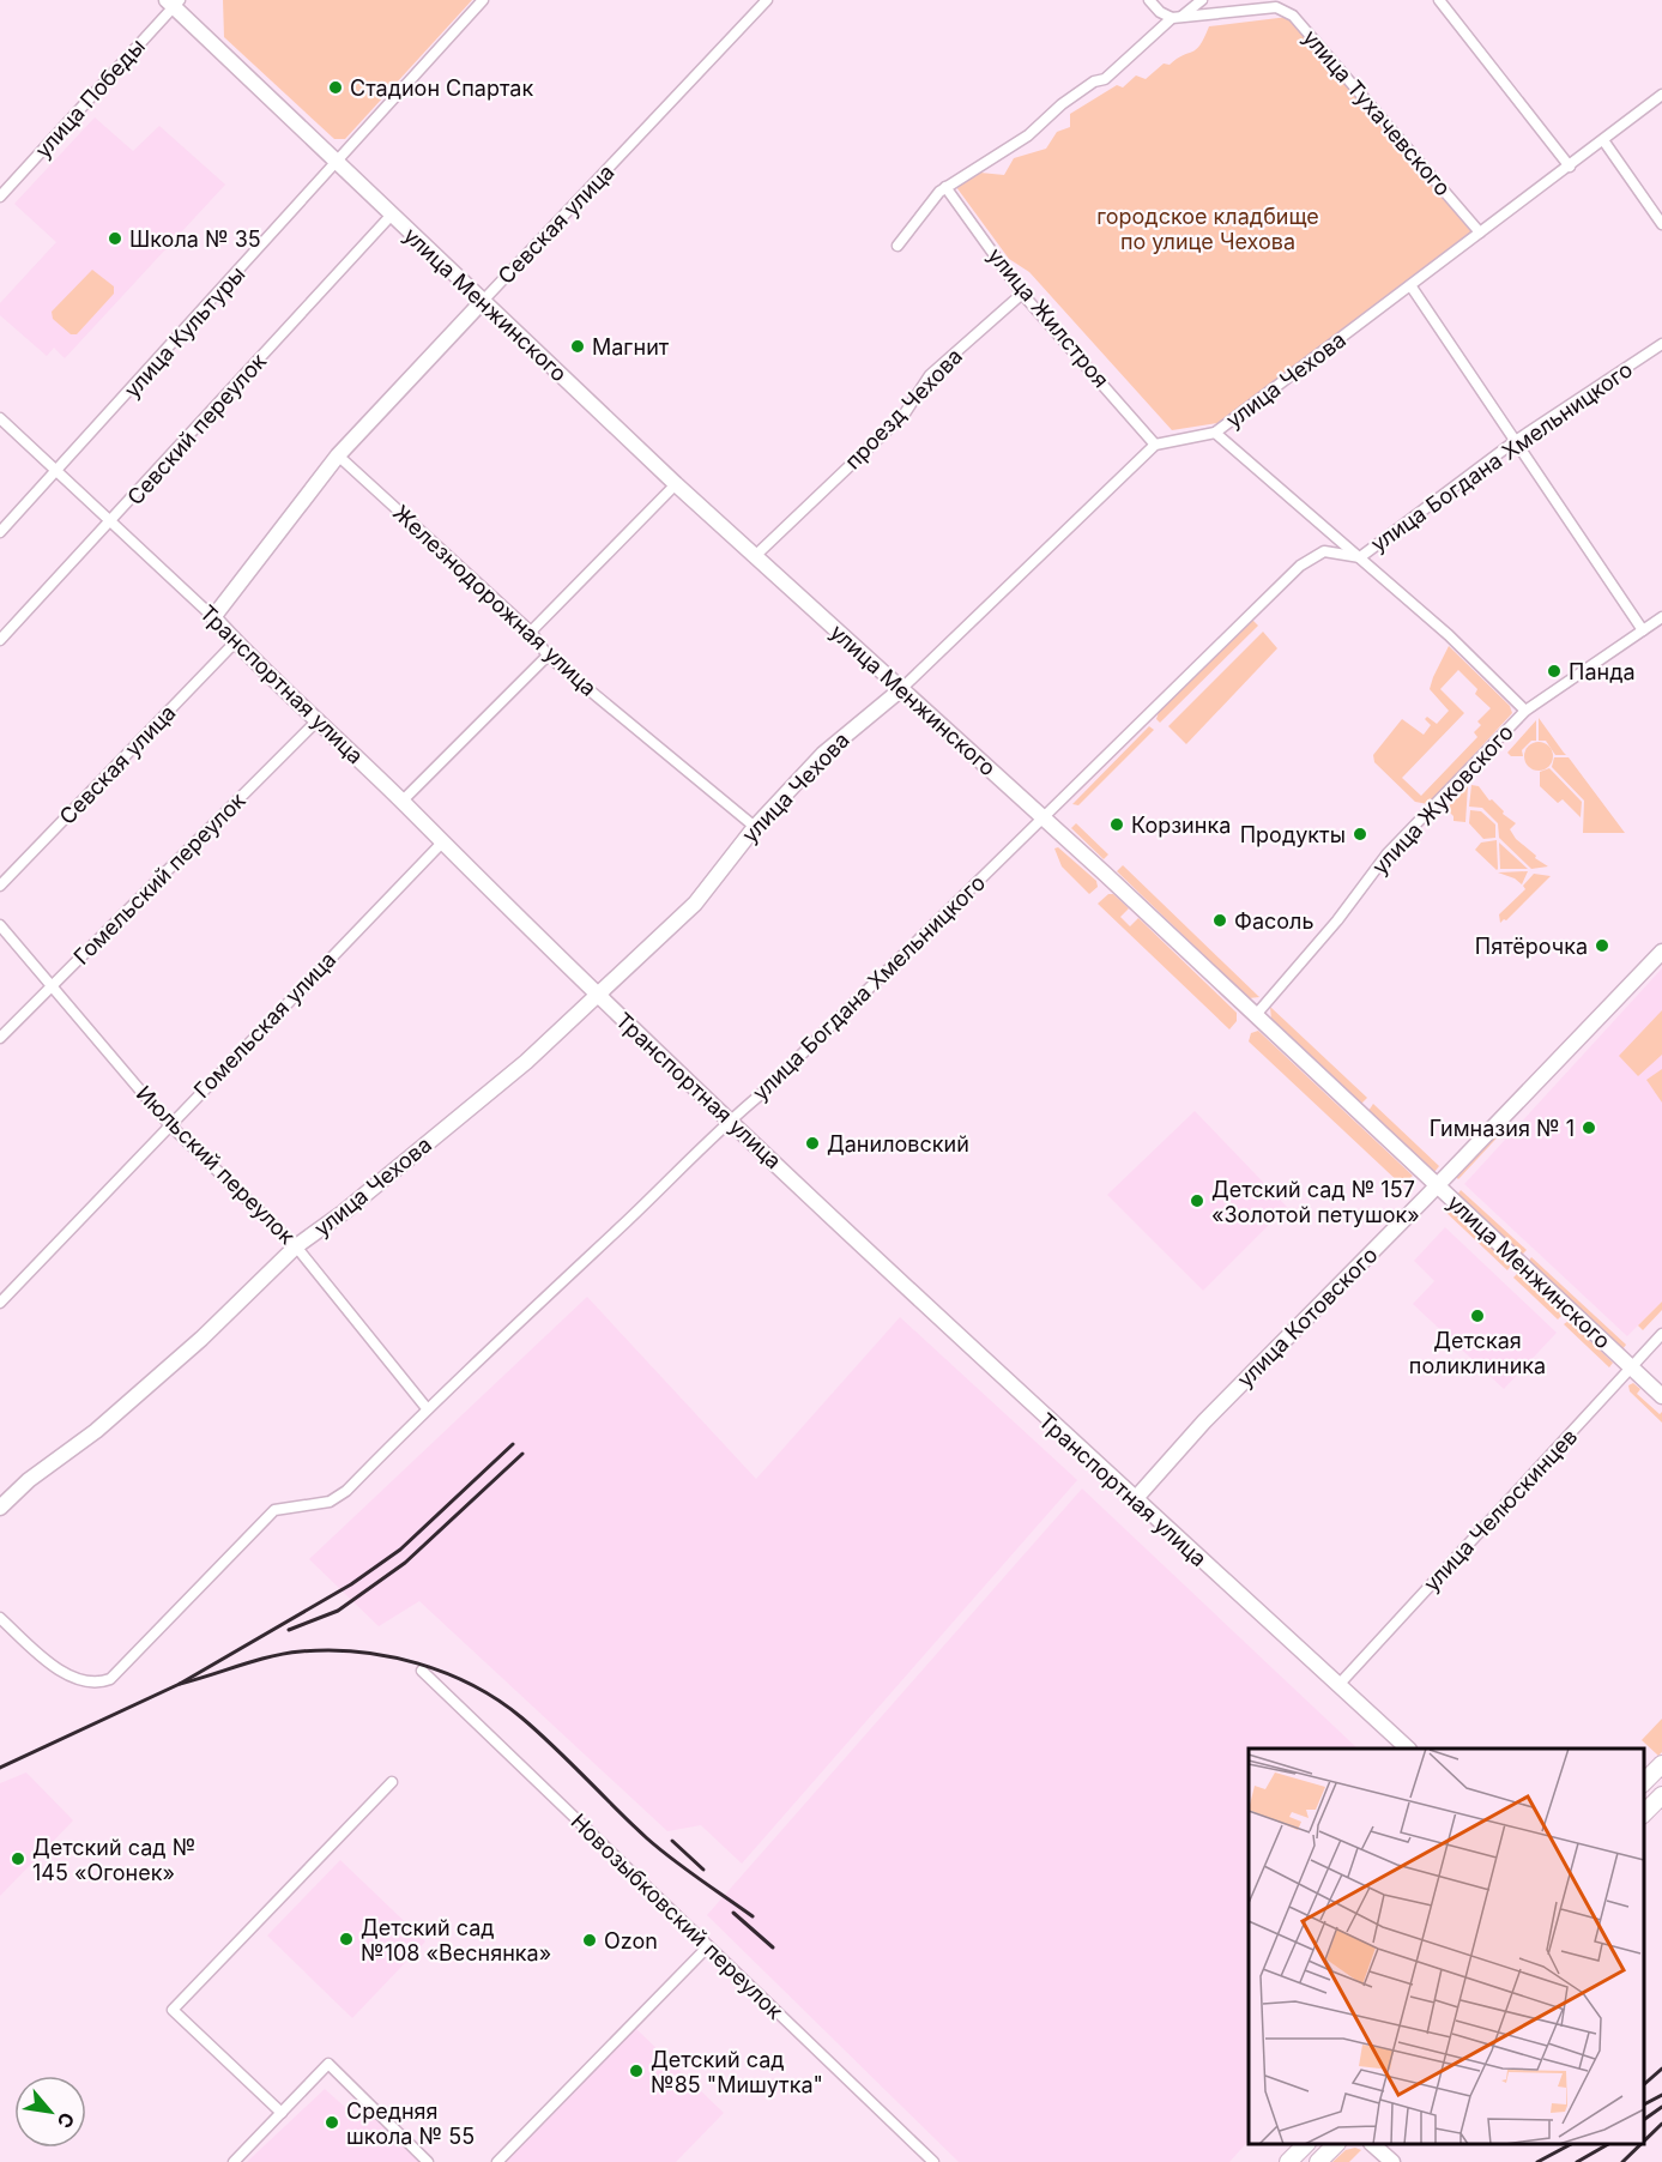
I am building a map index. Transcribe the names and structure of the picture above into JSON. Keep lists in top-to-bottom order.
{
  "streets": {
    "street": [
      "улица Победы",
      "улица Тухачевского",
      "Севская улица",
      "улица Менжинского",
      "улица Жилстроя",
      "улица Культуры",
      "улица Чехова",
      "проезд Чехова",
      "Севский переулок",
      "улица Богдана Хмельницкого",
      "Железнодорожная улица",
      "Транспортная улица",
      "улица Жуковского",
      "Гомельский переулок",
      "Гомельская улица",
      "Июльский переулок",
      "улица Котовского",
      "улица Челюскинцев",
      "Новозыбковский переулок"
    ]
  },
  "crossings": [
    ["улица Победы", "улица Менжинского"],
    ["улица Тухачевского", "улица Чехова"],
    ["Севская улица", "улица Менжинского"],
    ["Севская улица", "Железнодорожная улица"],
    ["Севская улица", "Транспортная улица"],
    ["улица Менжинского", "улица Культуры"],
    ["улица Менжинского", "улица Чехова"],
    ["улица Менжинского", "проезд Чехова"],
    ["улица Менжинского", "Севский переулок"],
    ["улица Менжинского", "улица Богдана Хмельницкого"],
    ["улица Менжинского", "улица Жуковского"],
    ["улица Менжинского", "улица Котовского"],
    ["улица Менжинского", "улица Челюскинцев"],
    ["улица Жилстроя", "улица Чехова"],
    ["улица Жилстроя", "проезд Чехова"],
    ["улица Культуры", "Транспортная улица"],
    ["улица Чехова", "Железнодорожная улица"],
    ["улица Чехова", "Транспортная улица"],
    ["улица Чехова", "Июльский переулок"],
    ["Севский переулок", "Транспортная улица"],
    ["улица Богдана Хмельницкого", "Транспортная улица"],
    ["улица Богдана Хмельницкого", "Июльский переулок"],
    ["Транспортная улица", "Гомельский переулок"],
    ["Транспортная улица", "Гомельская улица"],
    ["Транспортная улица", "улица Котовского"],
    ["Транспортная улица", "улица Челюскинцев"],
    ["Гомельский переулок", "Июльский переулок"],
    ["Гомельская улица", "Июльский переулок"]
  ],
  "parks": ["городское кладбище по улице Чехова"],
  "places": [
    "Стадион Спартак",
    "Школа № 35",
    "Магнит",
    "Панда",
    "Корзинка",
    "Продукты",
    "Фасоль",
    "Пятёрочка",
    "Гимназия № 1",
    "Даниловский",
    "Детский сад № 157 «Золотой петушок»",
    "Детская поликлиника",
    "Детский сад № 145 «Огонек»",
    "Детский сад №108 «Веснянка»",
    "Ozon",
    "Детский сад №85 \"Мишутка\"",
    "Средняя школа № 55"
  ],
  "north": "bottom right"
}
